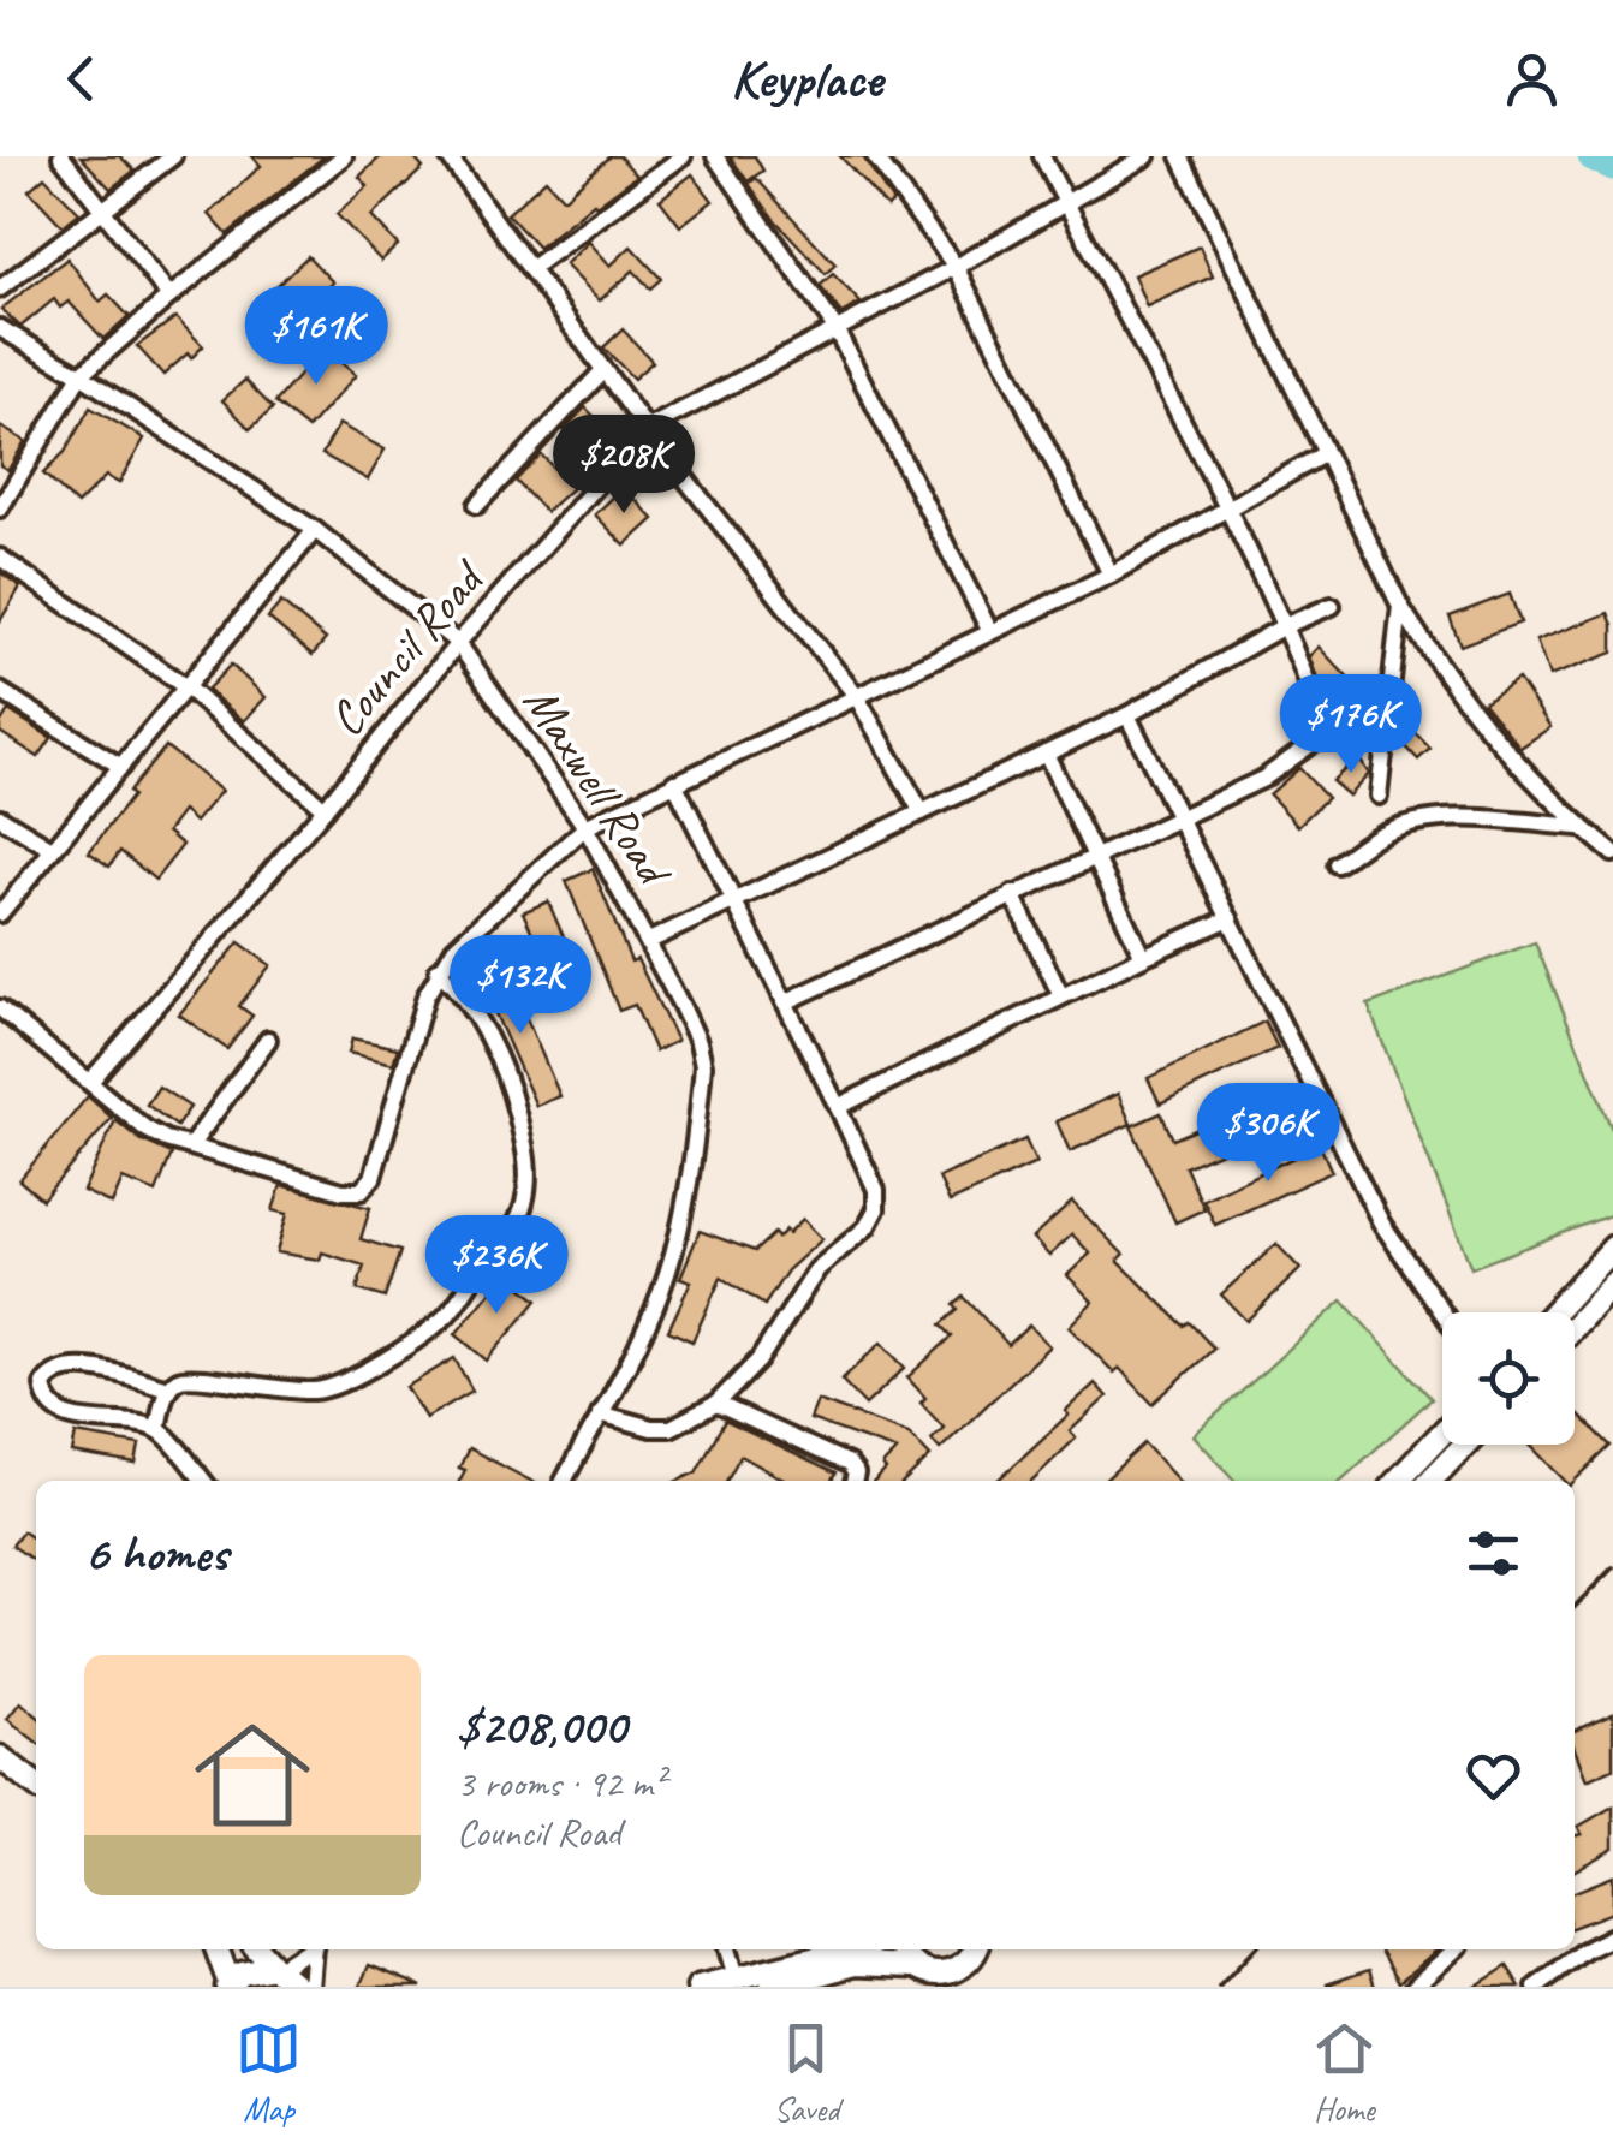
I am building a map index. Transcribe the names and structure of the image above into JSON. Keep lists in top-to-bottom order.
{
  "streets": {
    "street": ["Council Road", "Maxwell Road"]
  },
  "crossings": [
    ["Council Road", "Maxwell Road"]
  ],
  "page": {
    "header": "Keyplace",
    "price": [
      "$161K",
      "$208K",
      "$176K",
      "$132K",
      "$306K",
      "$236K"
    ],
    "heading": "6 homes",
    "list": [
      {
        "name": "$208,000",
        "note": "3 rooms · 92 m² · Council Road"
      }
    ],
    "tabs": ["Map", "Saved", "Home"]
  }
}
